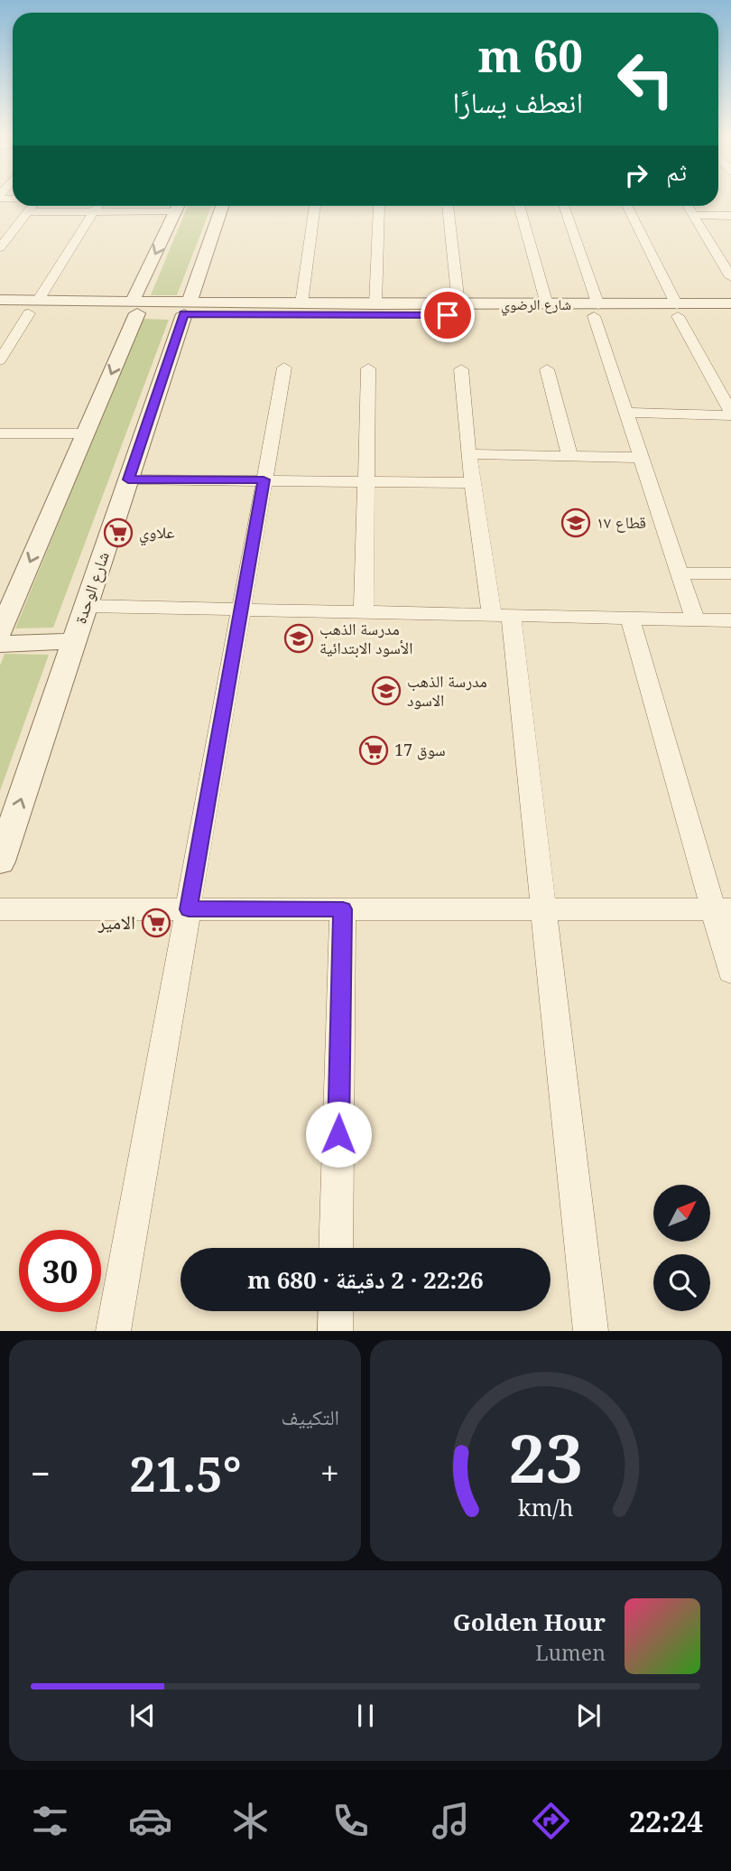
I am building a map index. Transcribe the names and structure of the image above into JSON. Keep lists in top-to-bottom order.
{
  "streets": {
    "street": ["شارع الرضوي", "شارع الوحدة"]
  },
  "crossings": [
    ["شارع الرضوي", "شارع الوحدة"]
  ],
  "places": {
    "school or university": ["قطاع ١٧", "مدرسة الذهب الأسود الابتدائية", "مدرسة الذهب الاسود"],
    "supermarket": ["علاوي", "سوق 17", "الامير"]
  },
  "north": "top right",
  "page": {
    "turn": ["60 m", "انعطف يسارًا"],
    "then": "ثم",
    "limit": "30",
    "trip": "22:26 · 2 دقيقة · 680 m",
    "tile": "التكييف",
    "heat": ["−", "21.5°", "+"],
    "song": ["Golden Hour", "Lumen"],
    "tabs": "22:24",
    "gauge": ["23", "km/h"]
  }
}
